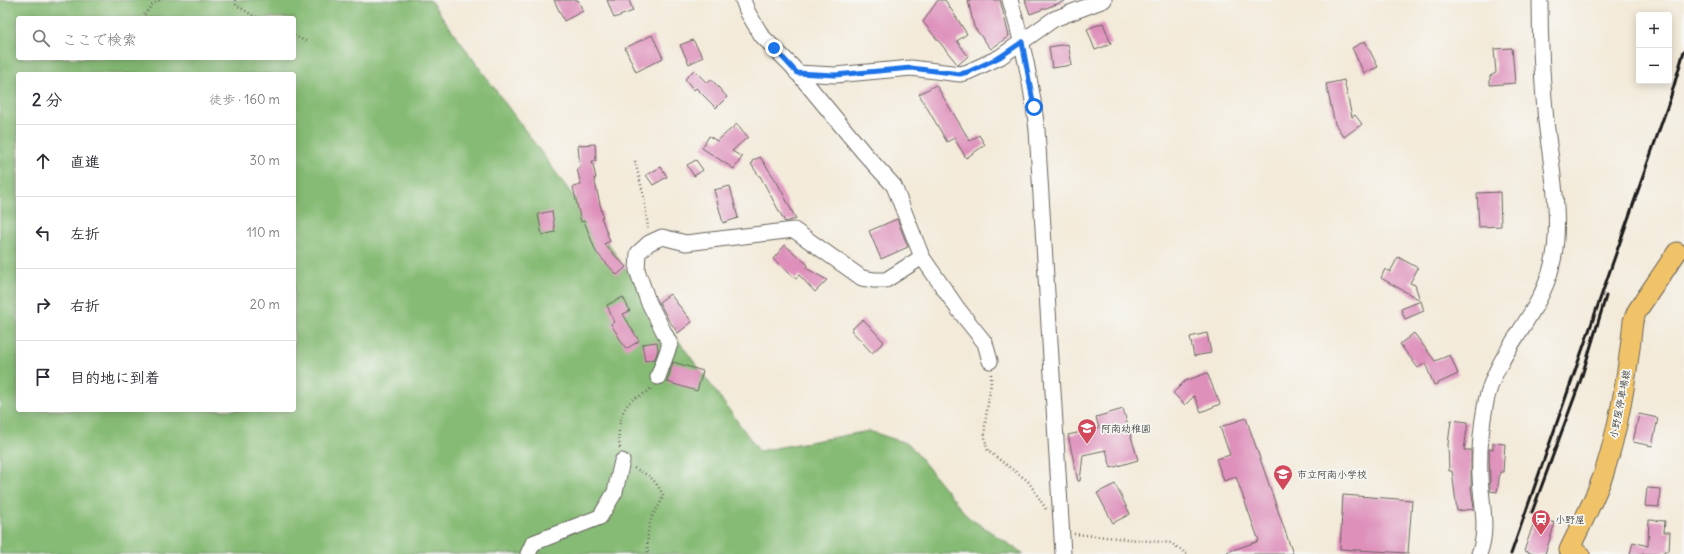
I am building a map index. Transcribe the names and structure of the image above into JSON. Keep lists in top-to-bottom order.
{
  "streets": {
    "main road": ["小野屋停車場線"]
  },
  "places": {
    "school or university": ["阿南幼稚園", "市立阿南小学校"],
    "station": ["小野屋"]
  },
  "page": {
    "map_buttons": ["+", "−"],
    "search": "ここで検索",
    "heading": ["2 分", "徒歩 · 160 m"],
    "list": [
      ["直進", "30 m"],
      ["左折", "110 m"],
      ["右折", "20 m"],
      "目的地に到着"
    ]
  }
}
